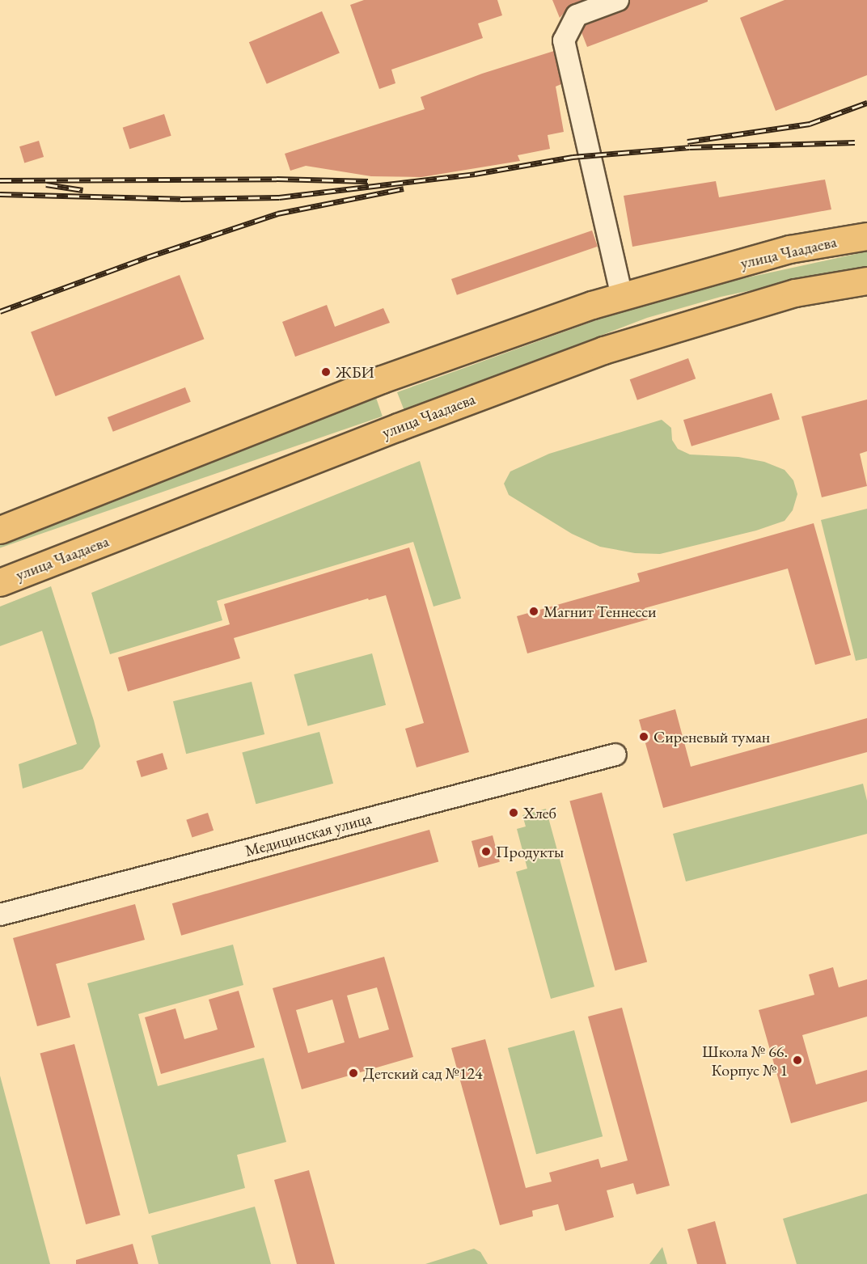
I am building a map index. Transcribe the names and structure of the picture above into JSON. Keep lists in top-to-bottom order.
{
  "streets": {
    "main road": ["улица Чаадаева"],
    "street": ["Медицинская улица"]
  },
  "places": [
    "ЖБИ",
    "Магнит Теннесси",
    "Сиреневый туман",
    "Хлеб",
    "Продукты",
    "Школа № 66. Корпус № 1",
    "Детский сад №124"
  ]
}
